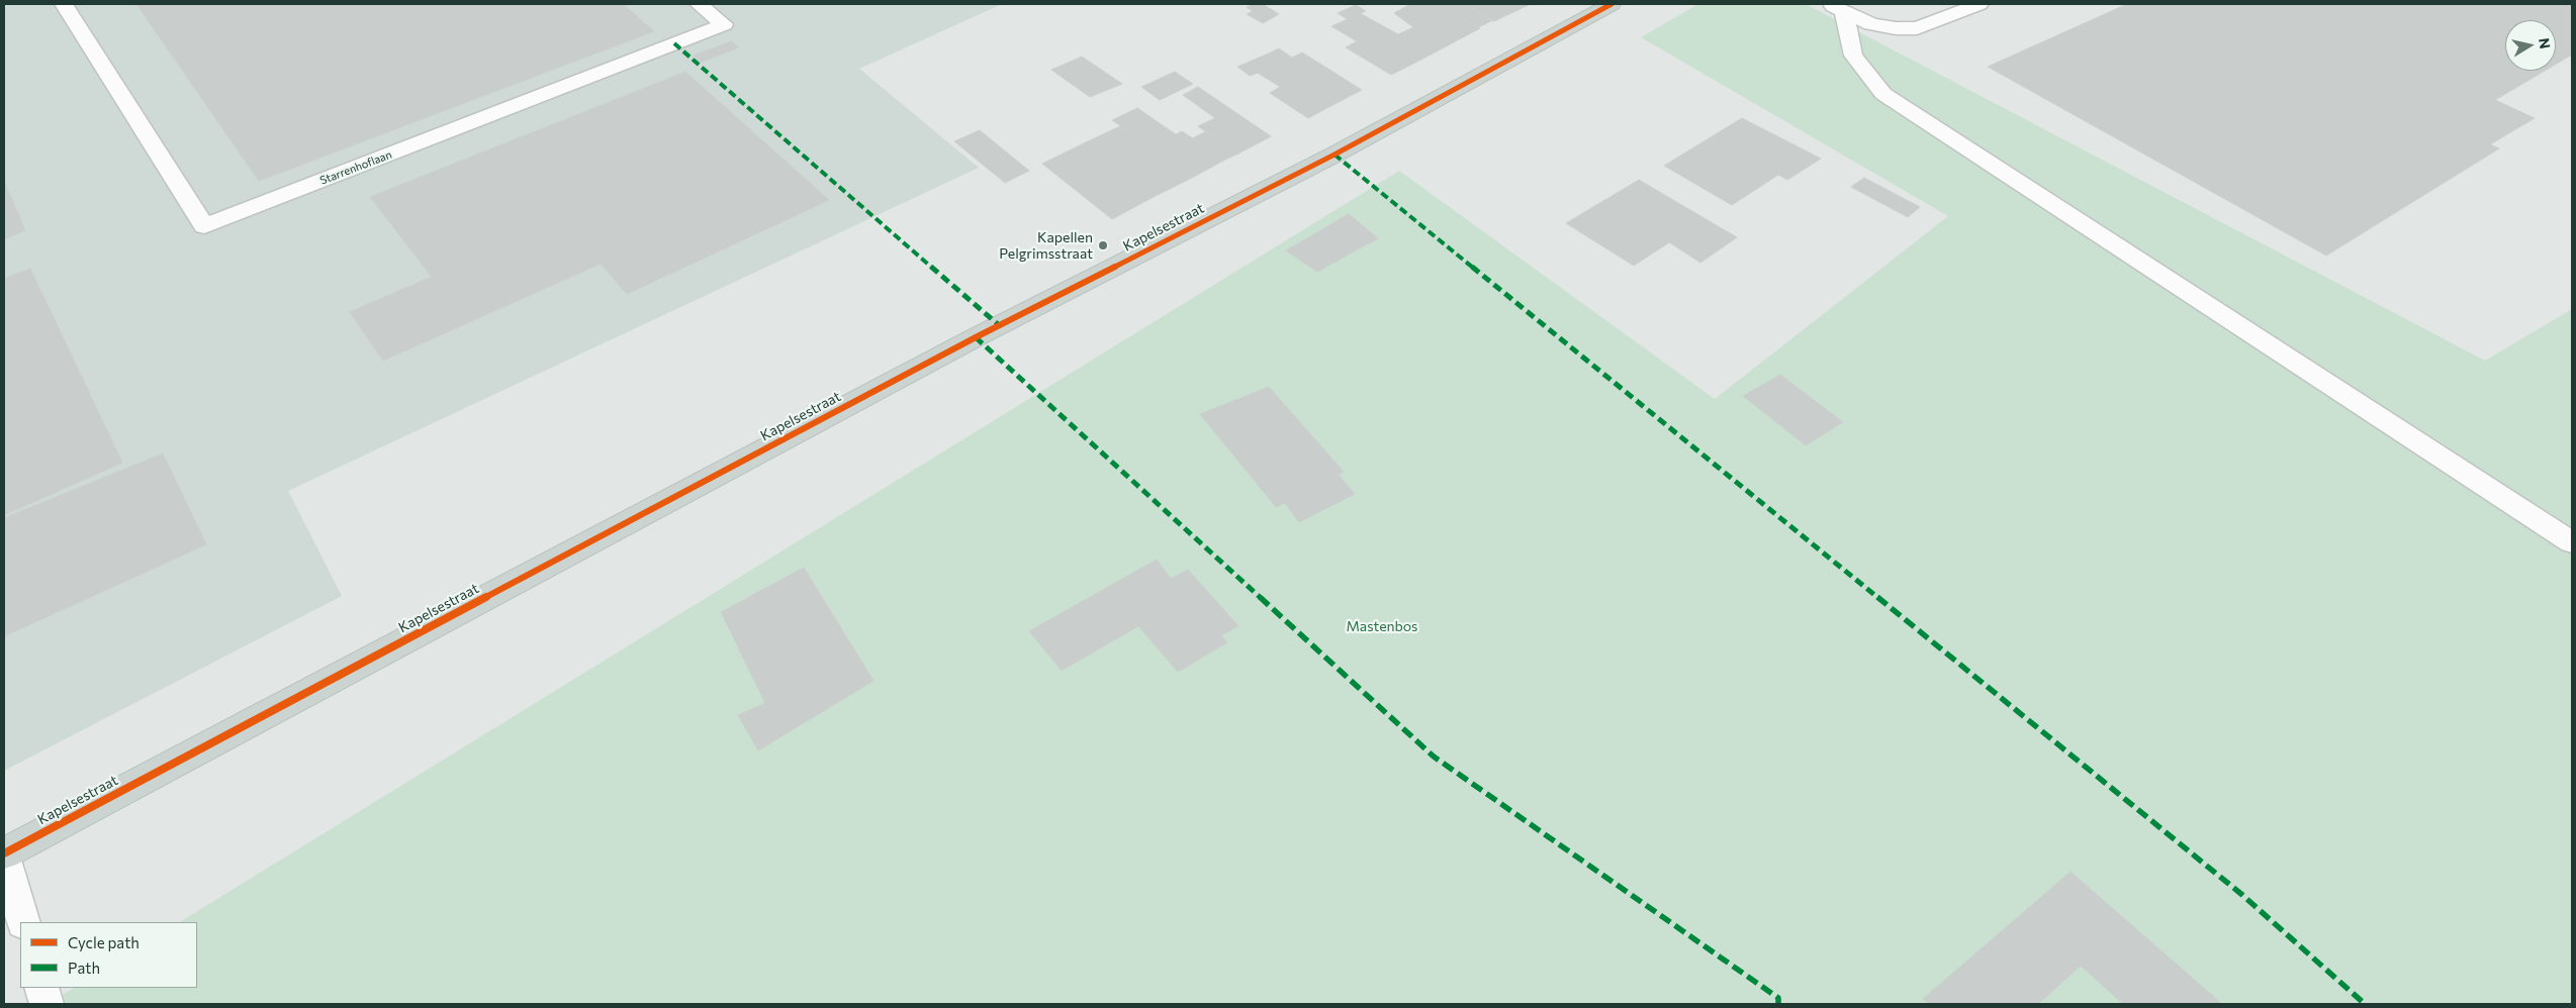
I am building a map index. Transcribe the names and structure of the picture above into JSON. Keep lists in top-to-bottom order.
{
  "streets": {
    "main road": ["Kapelsestraat"],
    "lane": ["Starrenhoflaan"]
  },
  "parks": ["Mastenbos"],
  "places": ["Kapellen Pelgrimsstraat"],
  "legend": ["Cycle path", "Path"],
  "north": "right"
}
